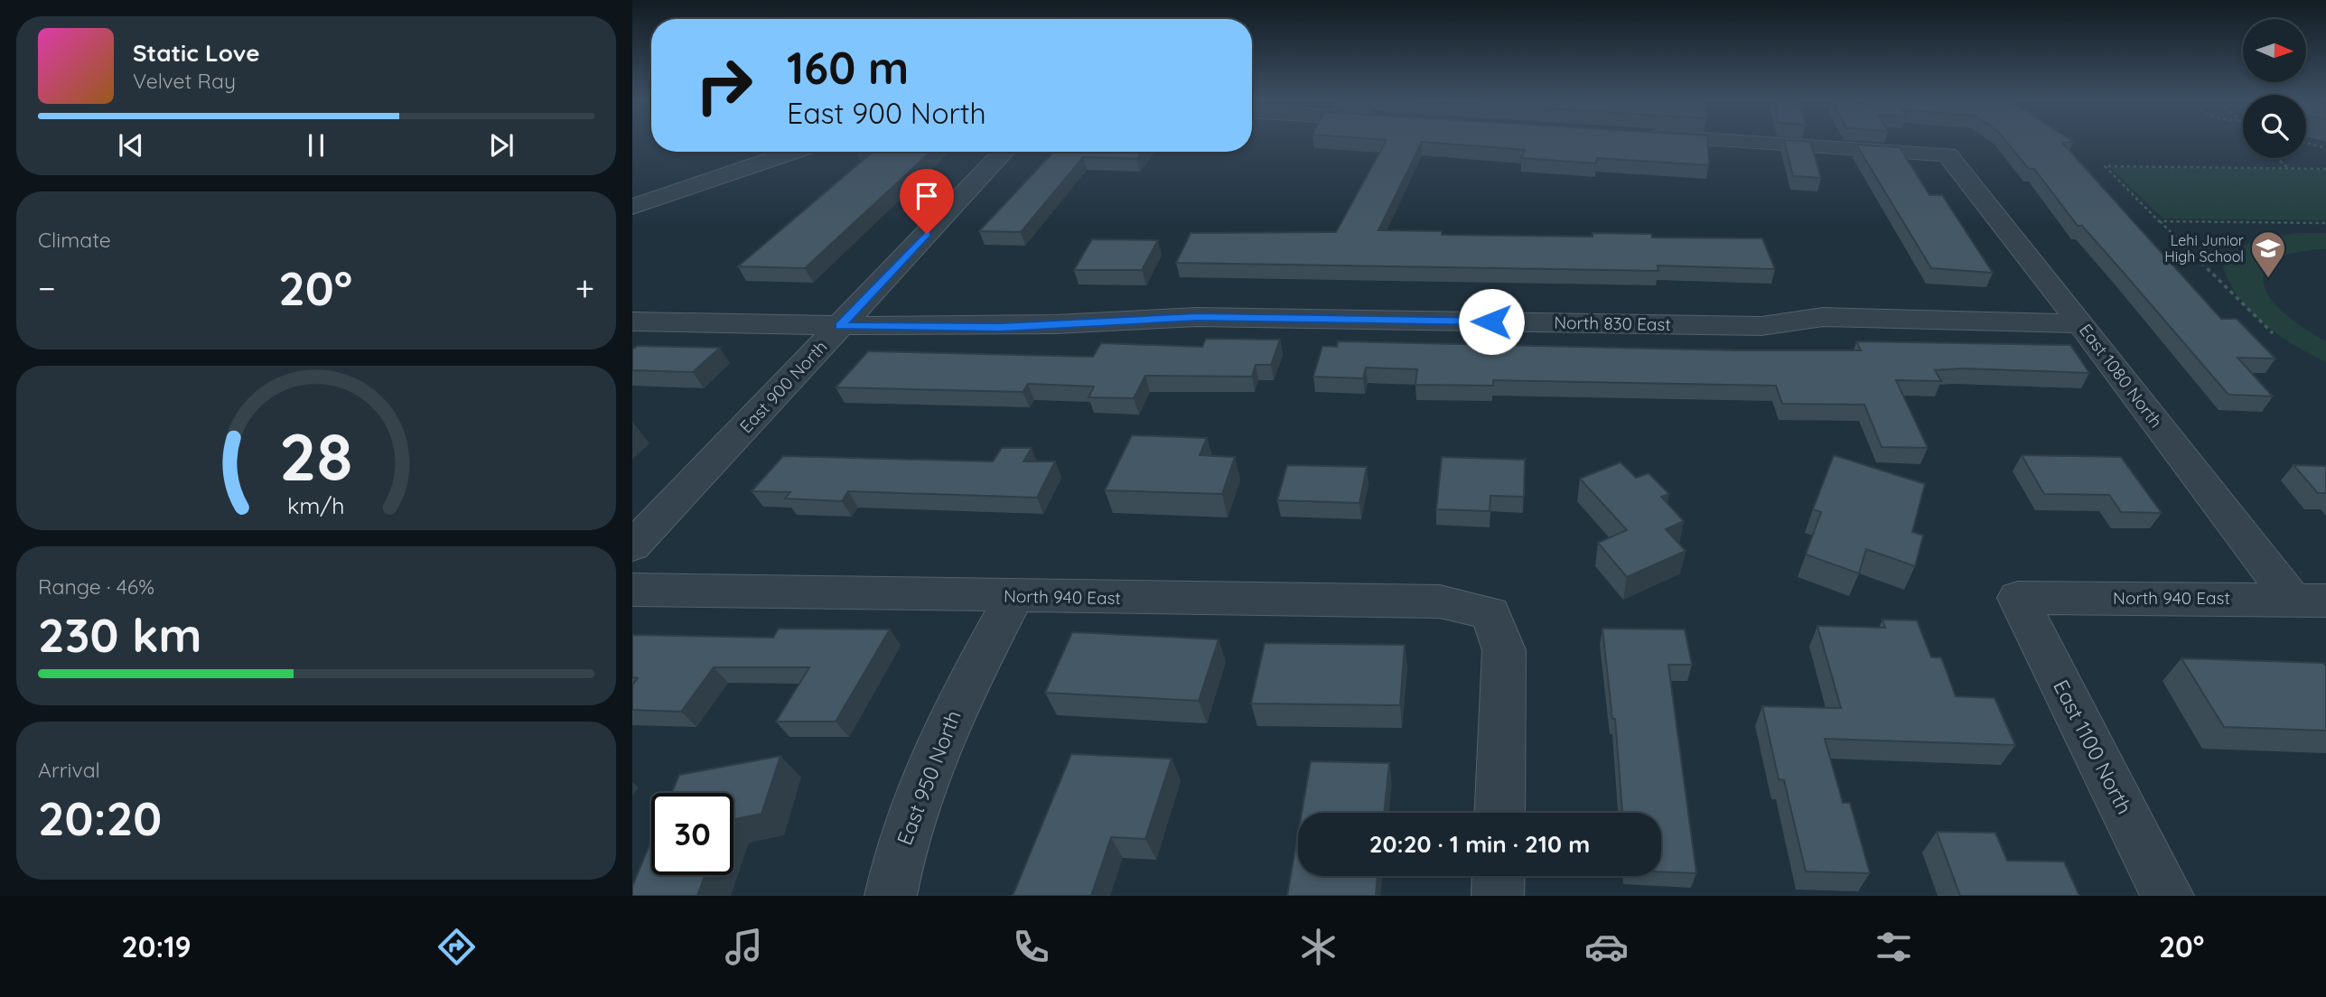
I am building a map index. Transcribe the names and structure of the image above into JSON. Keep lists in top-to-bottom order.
{
  "streets": {
    "street": [
      "North 830 East",
      "East 1080 North",
      "East 900 North",
      "North 940 East",
      "East 1100 North",
      "East 950 North"
    ]
  },
  "crossings": [
    ["North 830 East", "East 1080 North"],
    ["North 830 East", "East 900 North"],
    ["East 1080 North", "North 940 East"],
    ["North 940 East", "East 1100 North"],
    ["North 940 East", "East 950 North"]
  ],
  "places": {
    "school or university": ["Lehi Junior High School"]
  },
  "north": "right",
  "page": {
    "turn": ["160 m", "East 900 North"],
    "song": ["Static Love", "Velvet Ray"],
    "tile": [
      "Climate",
      ["Range · 46%", "230 km"],
      ["Arrival", "20:20"]
    ],
    "heat": ["−", "20°", "+"],
    "limit": "30",
    "trip": "20:20 · 1 min · 210 m",
    "tabs": ["20:19", "20°"],
    "gauge": ["28", "km/h"]
  }
}
